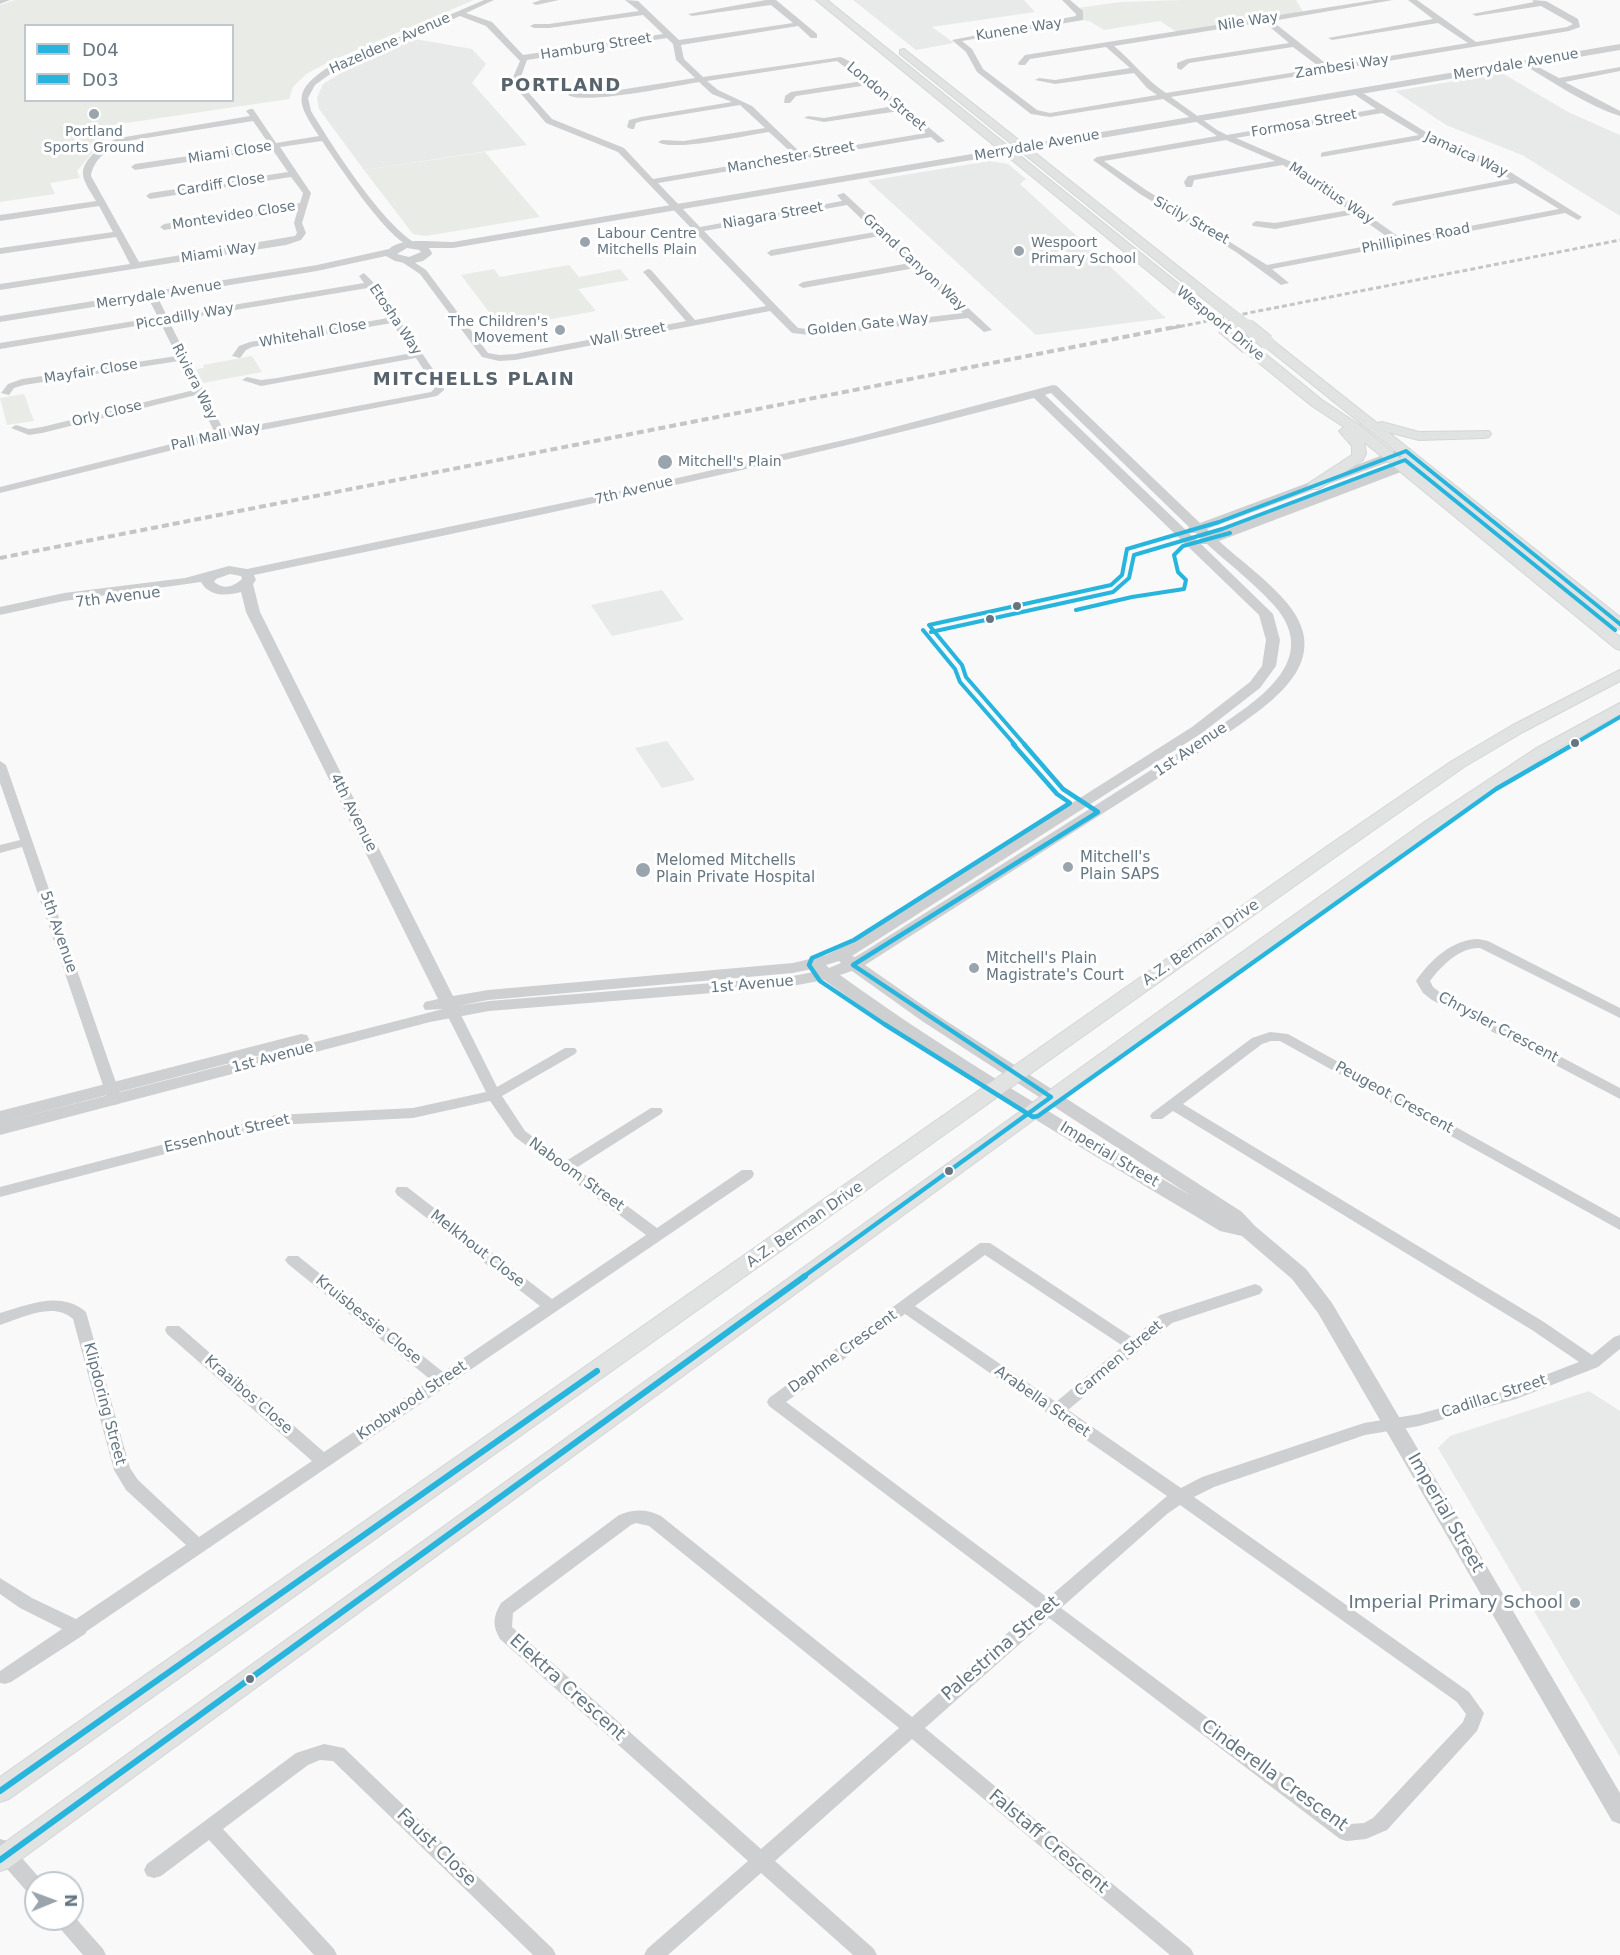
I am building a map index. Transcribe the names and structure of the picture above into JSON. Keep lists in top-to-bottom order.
{
  "streets": {
    "main road": ["Wespoort Drive", "A.Z. Berman Drive"],
    "street": [
      "Nile Way",
      "Kunene Way",
      "Hazeldene Avenue",
      "Hamburg Street",
      "Merrydale Avenue",
      "Zambesi Way",
      "London Street",
      "Formosa Street",
      "Miami Close",
      "Jamaica Way",
      "Manchester Street",
      "Cardiff Close",
      "Mauritius Way",
      "Montevideo Close",
      "Niagara Street",
      "Sicily Street",
      "Phillipines Road",
      "Miami Way",
      "Grand Canyon Way",
      "Piccadilly Way",
      "Etosha Way",
      "Golden Gate Way",
      "Whitehall Close",
      "Wall Street",
      "Mayfair Close",
      "Riviera Way",
      "Orly Close",
      "Pall Mall Way",
      "7th Avenue",
      "1st Avenue",
      "4th Avenue",
      "5th Avenue",
      "Chrysler Crescent",
      "Peugeot Crescent",
      "Essenhout Street",
      "Imperial Street",
      "Naboom Street",
      "Melkhout Close",
      "Kruisbessie Close",
      "Daphne Crescent",
      "Carmen Street",
      "Kraaibos Close",
      "Cadillac Street",
      "Knobwood Street",
      "Arabella Street",
      "Klipdoring Street",
      "Palestrina Street",
      "Elektra Crescent",
      "Cinderella Crescent",
      "Falstaff Crescent",
      "Faust Close"
    ]
  },
  "crossings": [
    ["Nile Way", "Mauritius Way"],
    ["Kunene Way", "Zambesi Way"],
    ["Hazeldene Avenue", "Merrydale Avenue"],
    ["Hazeldene Avenue", "Miami Close"],
    ["Hamburg Street", "Golden Gate Way"],
    ["Merrydale Avenue", "Jamaica Way"],
    ["Merrydale Avenue", "Mauritius Way"],
    ["Merrydale Avenue", "Wespoort Drive"],
    ["Merrydale Avenue", "Golden Gate Way"],
    ["Merrydale Avenue", "Riviera Way"],
    ["Zambesi Way", "Mauritius Way"],
    ["London Street", "Manchester Street"],
    ["Formosa Street", "Jamaica Way"],
    ["Formosa Street", "Mauritius Way"],
    ["Miami Close", "Miami Way"],
    ["Jamaica Way", "Phillipines Road"],
    ["Manchester Street", "Golden Gate Way"],
    ["Cardiff Close", "Miami Way"],
    ["Mauritius Way", "Phillipines Road"],
    ["Montevideo Close", "Miami Way"],
    ["Niagara Street", "Grand Canyon Way"],
    ["Niagara Street", "Golden Gate Way"],
    ["Sicily Street", "Phillipines Road"],
    ["Grand Canyon Way", "Golden Gate Way"],
    ["Piccadilly Way", "Etosha Way"],
    ["Piccadilly Way", "Riviera Way"],
    ["Etosha Way", "Whitehall Close"],
    ["Etosha Way", "Pall Mall Way"],
    ["Golden Gate Way", "Wall Street"],
    ["Mayfair Close", "Riviera Way"],
    ["Riviera Way", "Orly Close"],
    ["Riviera Way", "Pall Mall Way"],
    ["7th Avenue", "1st Avenue"],
    ["7th Avenue", "4th Avenue"],
    ["1st Avenue", "4th Avenue"],
    ["1st Avenue", "5th Avenue"],
    ["1st Avenue", "Naboom Street"],
    ["4th Avenue", "Naboom Street"],
    ["Essenhout Street", "Naboom Street"],
    ["Imperial Street", "Cadillac Street"],
    ["Imperial Street", "Palestrina Street"],
    ["Naboom Street", "Knobwood Street"],
    ["Melkhout Close", "Knobwood Street"],
    ["Kruisbessie Close", "Knobwood Street"],
    ["Daphne Crescent", "Carmen Street"],
    ["Daphne Crescent", "Arabella Street"],
    ["Daphne Crescent", "Palestrina Street"],
    ["Daphne Crescent", "Cinderella Crescent"],
    ["Carmen Street", "Arabella Street"],
    ["Kraaibos Close", "Knobwood Street"],
    ["Cadillac Street", "Palestrina Street"],
    ["Knobwood Street", "Klipdoring Street"],
    ["Arabella Street", "Palestrina Street"],
    ["Arabella Street", "Cinderella Crescent"],
    ["Palestrina Street", "Elektra Crescent"],
    ["Palestrina Street", "Cinderella Crescent"],
    ["Palestrina Street", "Falstaff Crescent"],
    ["Elektra Crescent", "Falstaff Crescent"]
  ],
  "districts": ["PORTLAND", "MITCHELLS PLAIN"],
  "places": [
    "Portland Sports Ground",
    "Labour Centre Mitchells Plain",
    "Wespoort Primary School",
    "The Children's Movement",
    "Mitchell's Plain",
    "Mitchell's Plain SAPS",
    "Melomed Mitchells Plain Private Hospital",
    "Mitchell's Plain Magistrate's Court",
    "Imperial Primary School"
  ],
  "lines": ["transit line D04", "transit line D03"],
  "legend": ["D04", "D03"],
  "north": "right"
}
